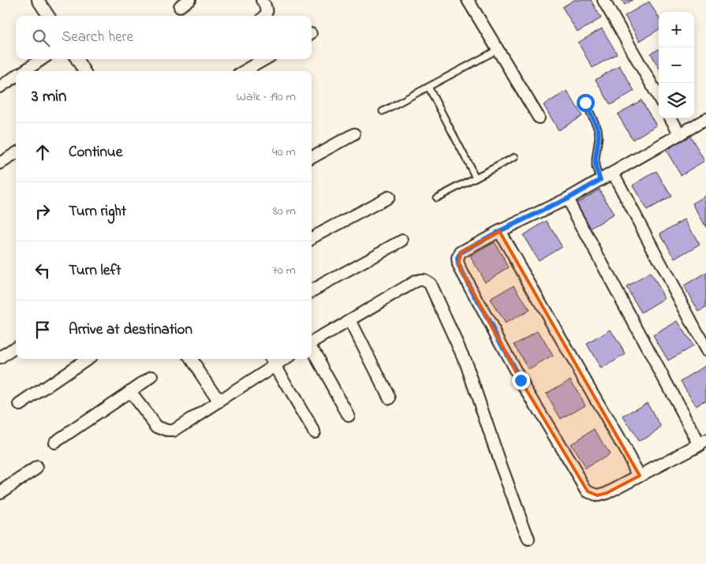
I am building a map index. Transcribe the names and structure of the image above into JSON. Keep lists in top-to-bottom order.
{
  "page": {
    "map_buttons": ["+", "−"],
    "search": "Search here",
    "heading": ["3 min", "Walk · 190 m"],
    "list": [
      ["Continue", "40 m"],
      ["Turn right", "80 m"],
      ["Turn left", "70 m"],
      "Arrive at destination"
    ]
  }
}
